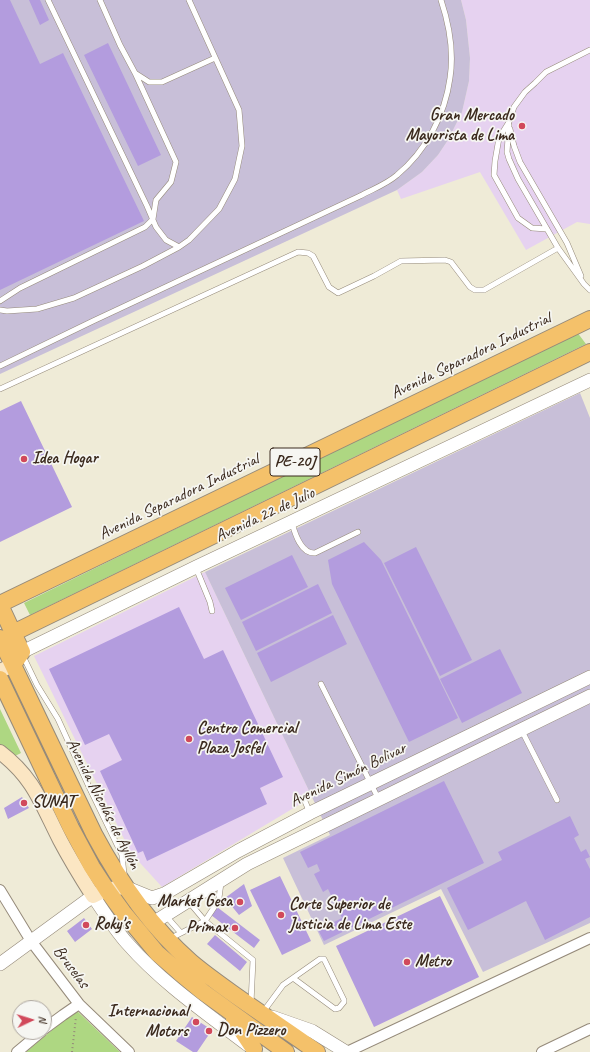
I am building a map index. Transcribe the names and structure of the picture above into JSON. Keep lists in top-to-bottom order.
{
  "streets": {
    "main road": ["Avenida Separadora Industrial", "PE-20J", "Avenida Nicolás de Ayllón"],
    "street": ["Avenida 22 de Julio", "Avenida Simón Bolivar", "Bruselas"]
  },
  "crossings": [
    ["Avenida Separadora Industrial", "PE-20J"],
    ["Avenida Separadora Industrial", "Avenida Nicolás de Ayllón"],
    ["PE-20J", "Avenida Nicolás de Ayllón"],
    ["Avenida 22 de Julio", "Avenida Nicolás de Ayllón"]
  ],
  "places": [
    "Gran Mercado Mayorista de Lima",
    "Idea Hogar",
    "Centro Comercial Plaza Josfel",
    "SUNAT",
    "Market Gesa",
    "Corte Superior de Justicia de Lima Este",
    "Roky's",
    "Primax",
    "Metro",
    "Internacional Motors",
    "Don Pizzero"
  ],
  "north": "right"
}
